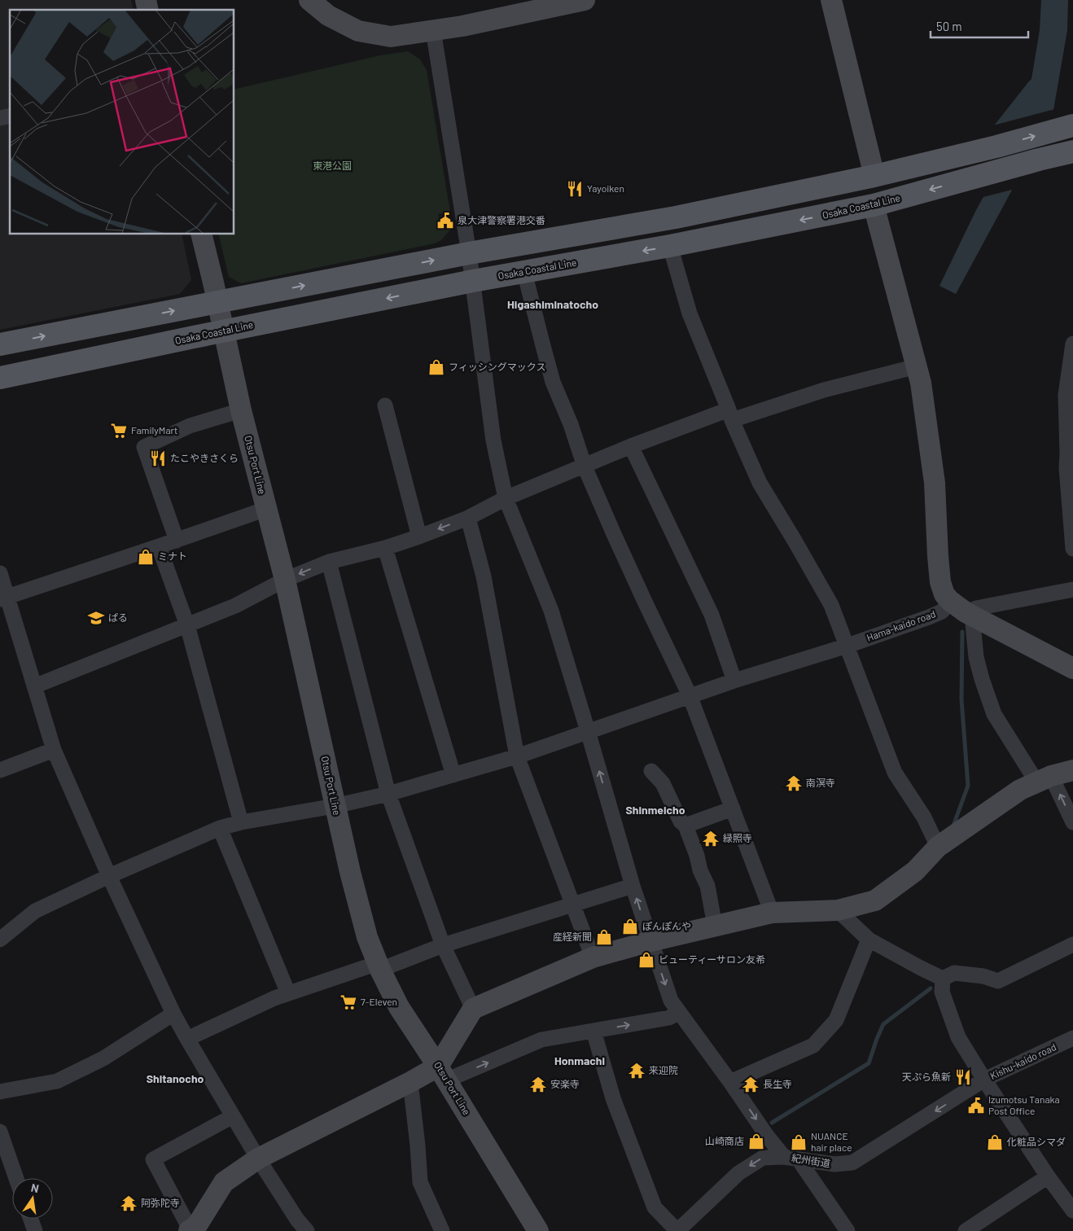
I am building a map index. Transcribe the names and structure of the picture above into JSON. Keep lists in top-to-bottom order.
{
  "streets": {
    "main road": ["Osaka Coastal Line"],
    "street": [
      "Otsu Port Line",
      "Hama-kaido road",
      "Kishu-kaido road",
      "紀州街道"
    ]
  },
  "crossings": [
    ["Osaka Coastal Line", "Otsu Port Line"],
    ["Otsu Port Line", "Hama-kaido road"],
    ["Kishu-kaido road", "紀州街道"]
  ],
  "one_way": ["紀州街道"],
  "districts": [
    "Higashiminatocho",
    "Shinmeicho",
    "Honmachi",
    "Shitanocho"
  ],
  "parks": ["東港公園"],
  "places": {
    "restaurant": ["Yayoiken", "たこやきさくら", "天ぷら魚新"],
    "public building": ["泉大津警察署港交番", "Izumotsu Tanaka Post Office"],
    "shop": [
      "フィッシングマックス",
      "ミナト",
      "ぽんぽんや",
      "産経新聞",
      "ビューティーサロン友希",
      "山崎商店",
      "NUANCE hair place",
      "化粧品シマダ"
    ],
    "supermarket": ["FamilyMart", "7-Eleven"],
    "school or university": ["ぱる"],
    "temple": [
      "南溟寺",
      "緑照寺",
      "来迎院",
      "安楽寺",
      "長生寺",
      "阿弥陀寺"
    ]
  },
  "scale_bar": "50 m",
  "north": "top"
}
